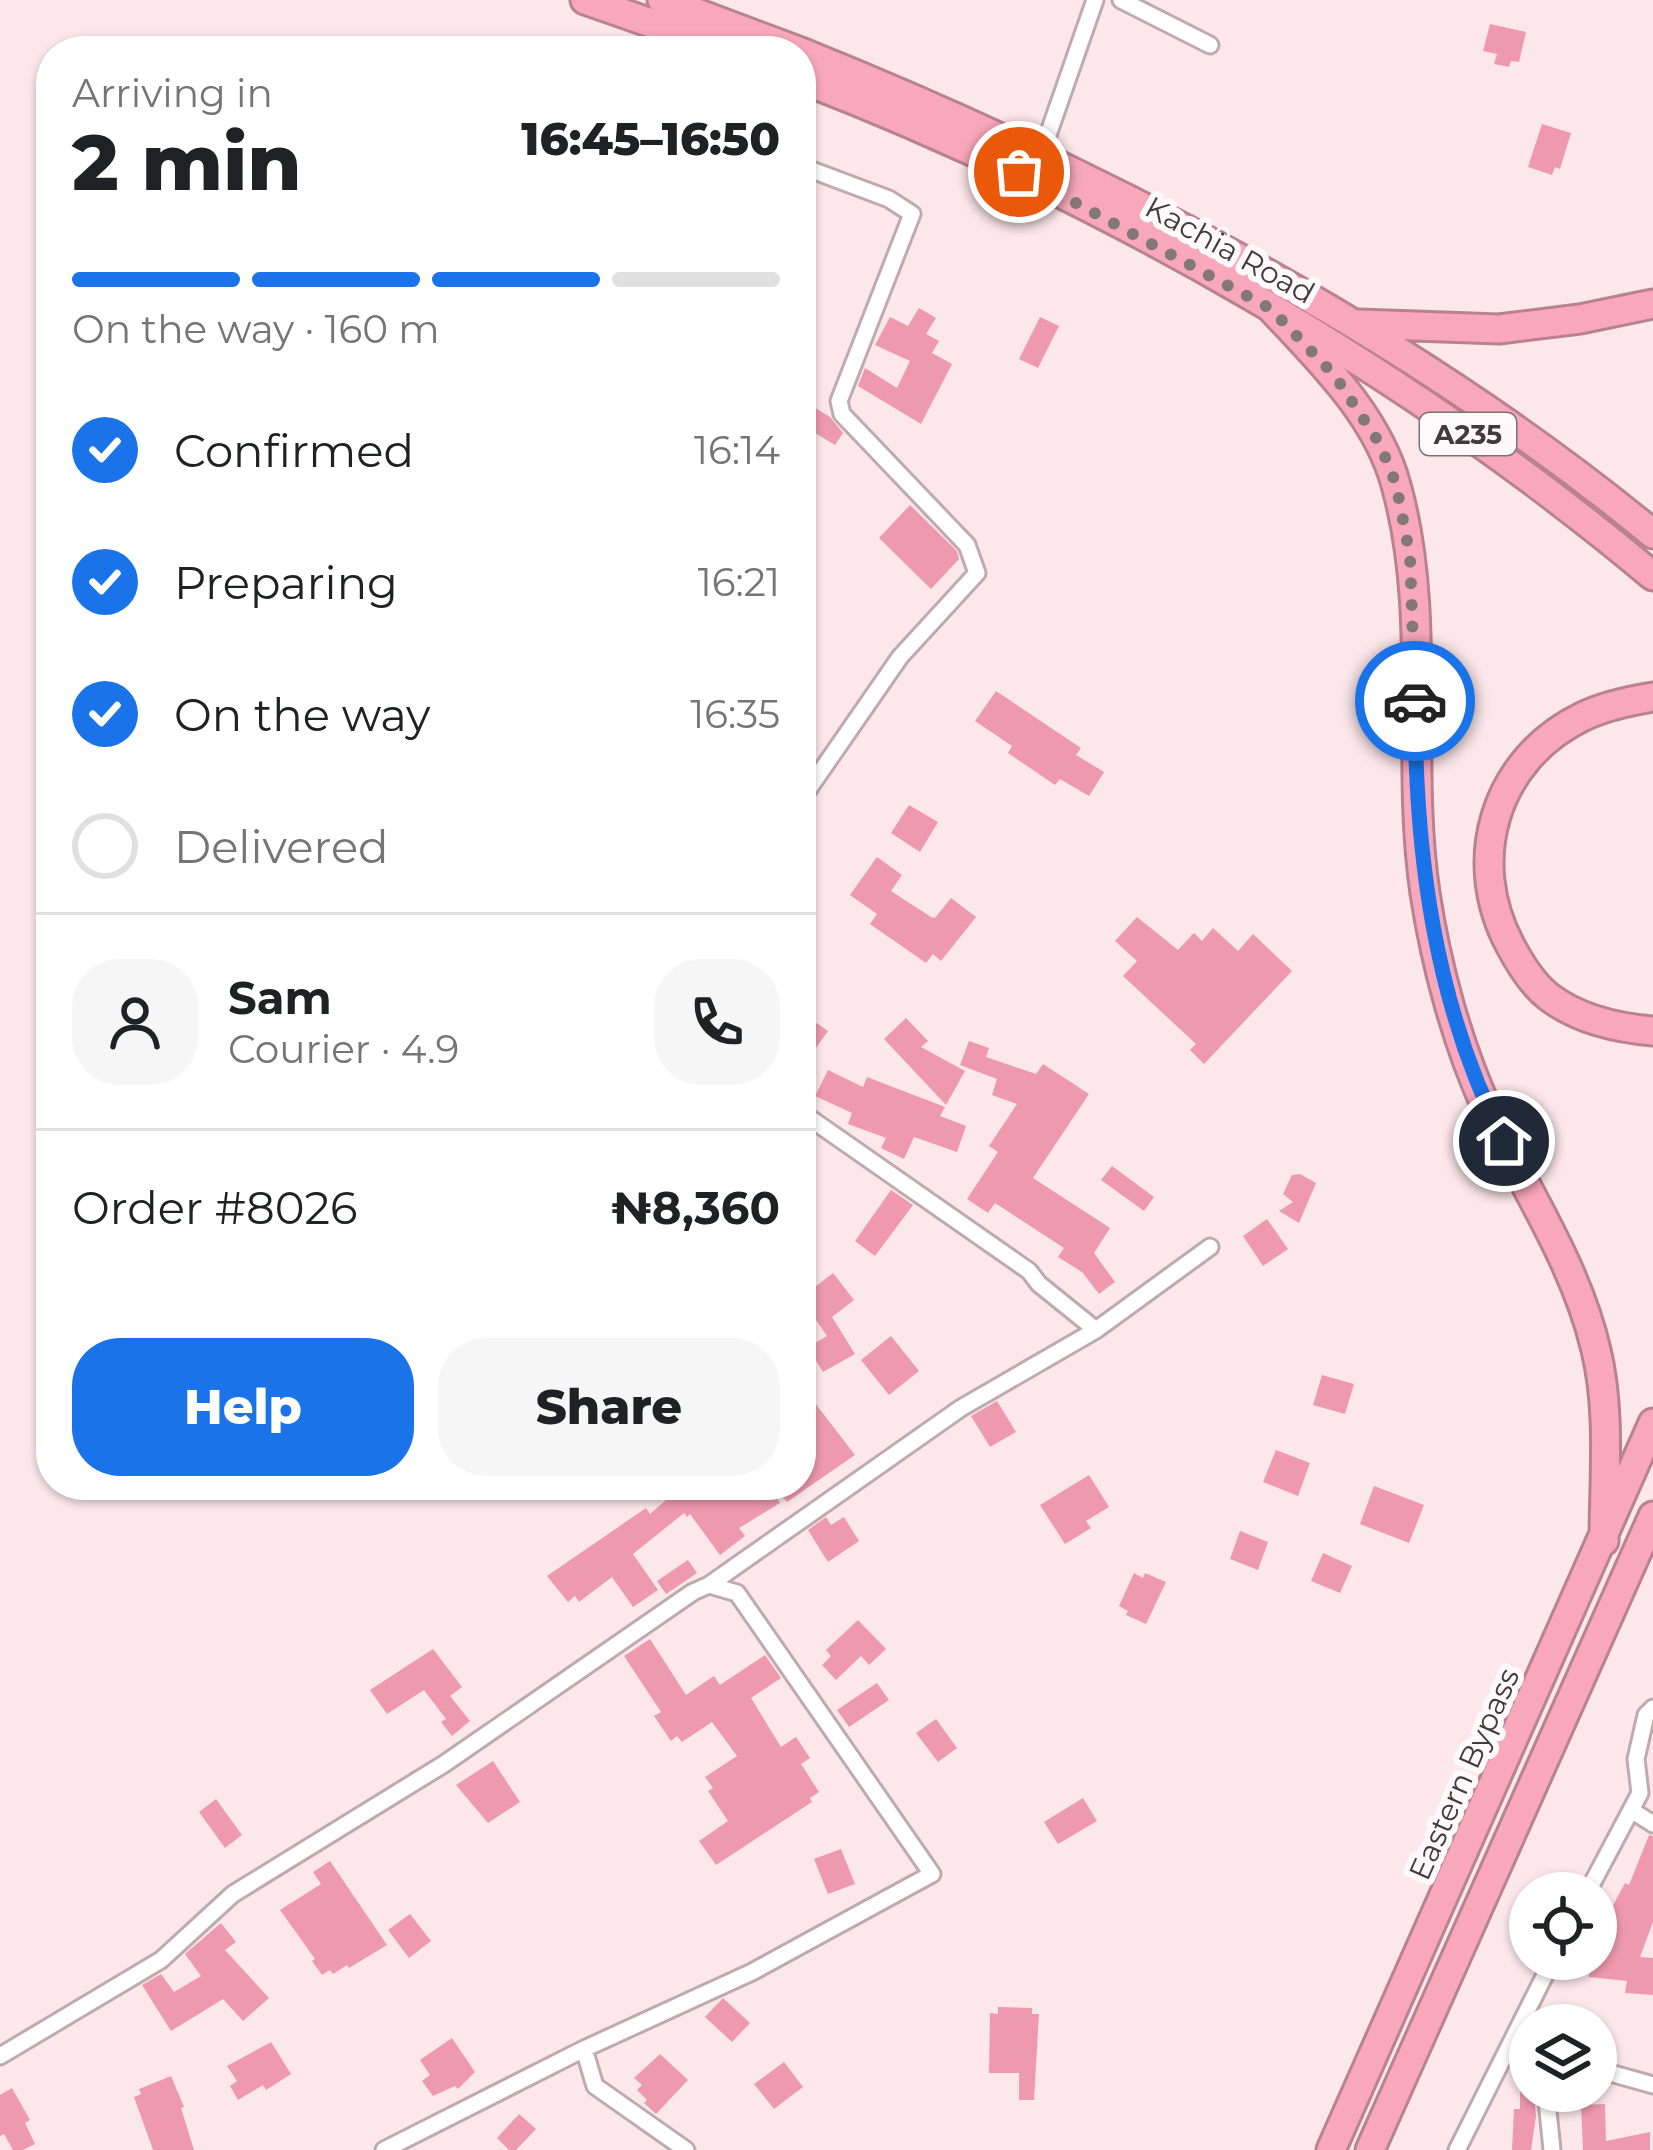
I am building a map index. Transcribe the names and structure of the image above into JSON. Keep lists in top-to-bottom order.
{
  "streets": {
    "highway": ["Kachia Road", "A235", "Eastern Bypass"]
  },
  "page": {
    "heading": ["2 min", "Arriving in", "16:45–16:50"],
    "panel": [
      "Sam",
      "Courier · 4.9",
      "Order #8026",
      "₦8,360"
    ],
    "bar": "On the way · 160 m",
    "list": [
      ["Confirmed", "16:14"],
      ["Preparing", "16:21"],
      ["On the way", "16:35"],
      "Delivered"
    ],
    "buttons": ["Help", "Share"]
  }
}
